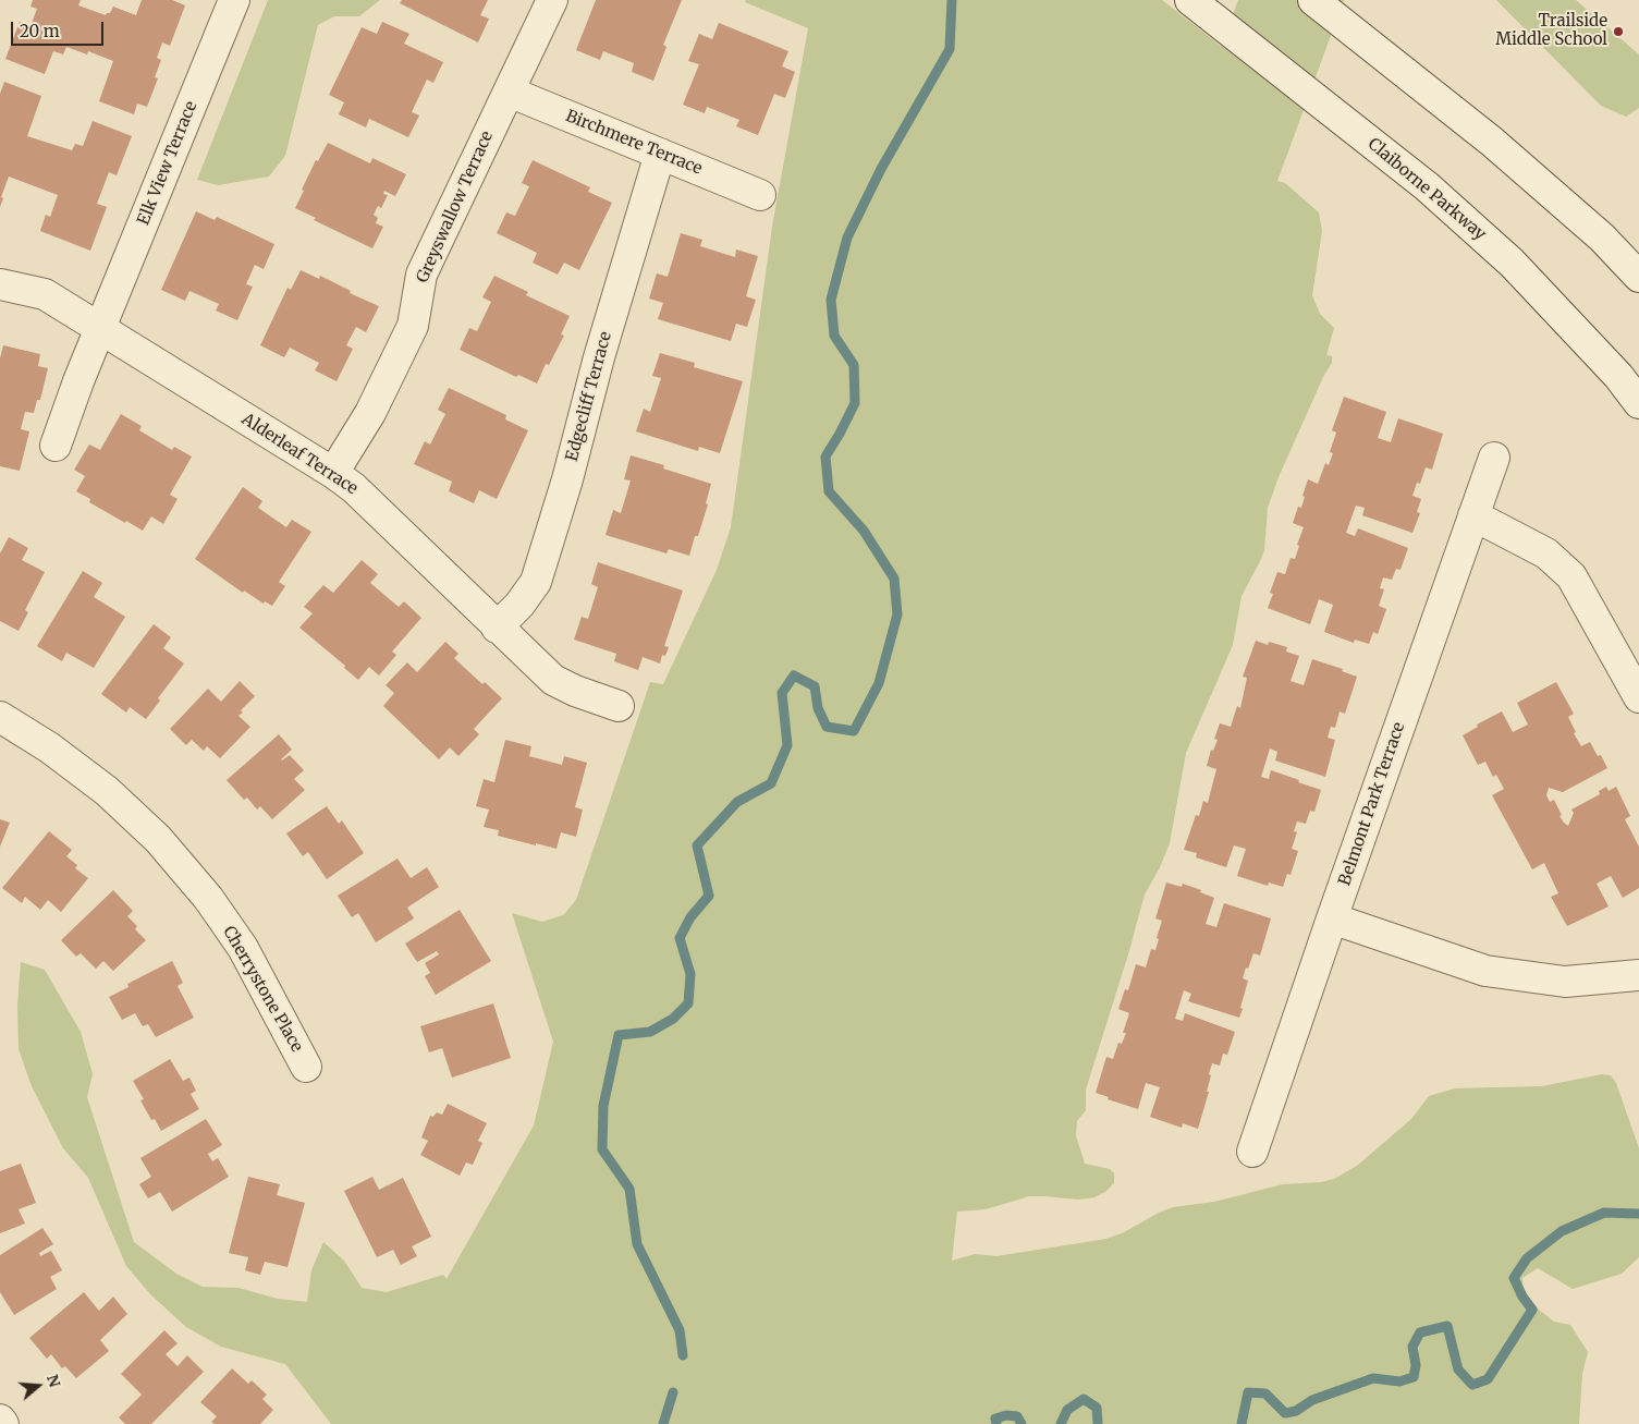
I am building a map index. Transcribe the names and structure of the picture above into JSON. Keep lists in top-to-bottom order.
{
  "streets": {
    "street": [
      "Birchmere Terrace",
      "Elk View Terrace",
      "Claiborne Parkway",
      "Greyswallow Terrace",
      "Edgecliff Terrace",
      "Alderleaf Terrace",
      "Belmont Park Terrace",
      "Cherrystone Place"
    ]
  },
  "crossings": [
    ["Birchmere Terrace", "Greyswallow Terrace"],
    ["Birchmere Terrace", "Edgecliff Terrace"],
    ["Elk View Terrace", "Alderleaf Terrace"],
    ["Greyswallow Terrace", "Alderleaf Terrace"],
    ["Edgecliff Terrace", "Alderleaf Terrace"]
  ],
  "places": ["Trailside Middle School"],
  "scale_bar": "20 m",
  "north": "right"
}
